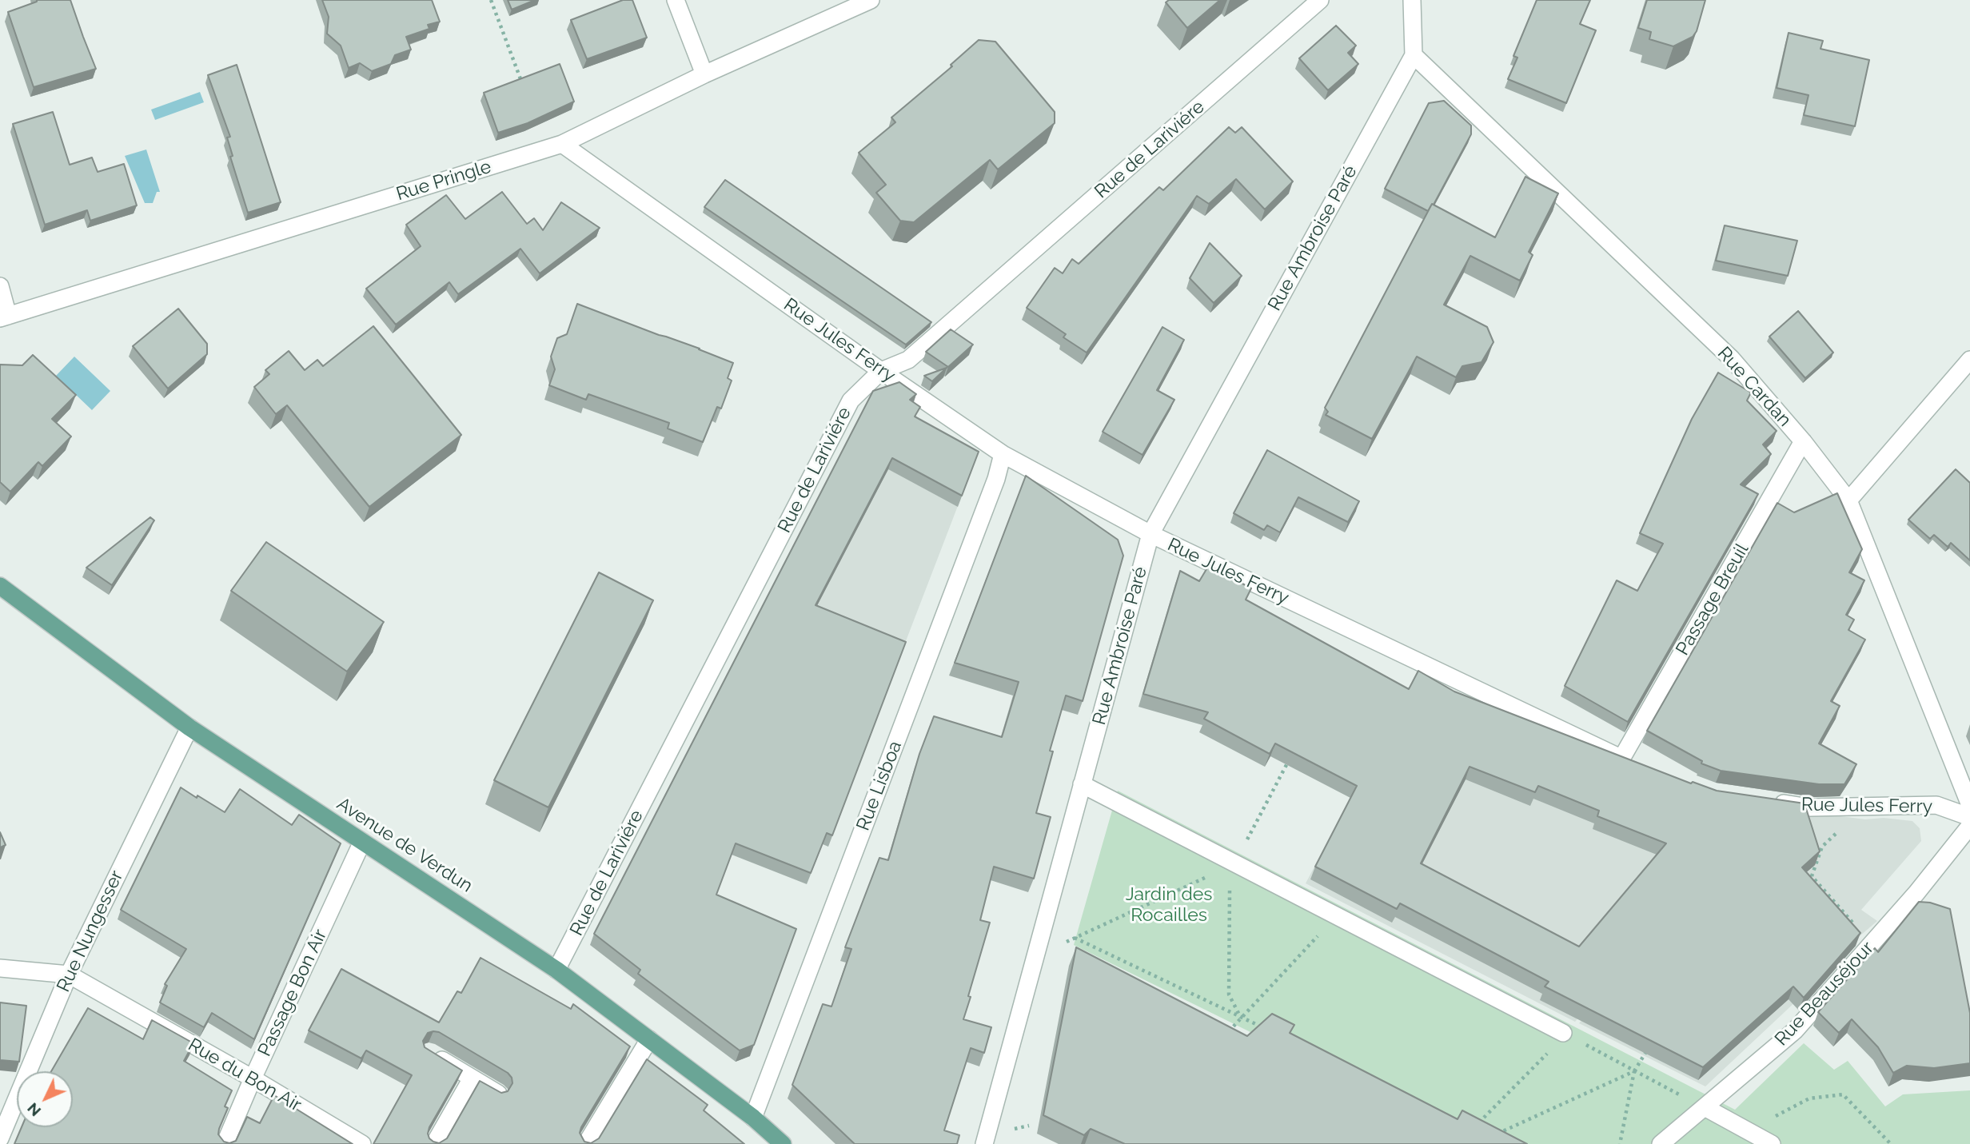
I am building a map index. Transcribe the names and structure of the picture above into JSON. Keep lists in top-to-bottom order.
{
  "streets": {
    "main road": ["Avenue de Verdun"],
    "street": [
      "Rue de Lariviére",
      "Rue Pringle",
      "Rue Ambroise Paré",
      "Rue Jules Ferry",
      "Rue Cardan",
      "Passage Breuil",
      "Rue Lisboa",
      "Rue Nungesser",
      "Passage Bon Air",
      "Rue Beauséjour",
      "Rue du Bon Air"
    ]
  },
  "crossings": [
    ["Rue de Lariviére", "Rue Jules Ferry"],
    ["Rue de Lariviére", "Avenue de Verdun"],
    ["Rue Pringle", "Rue Jules Ferry"],
    ["Rue Ambroise Paré", "Rue Jules Ferry"],
    ["Rue Ambroise Paré", "Rue Cardan"],
    ["Rue Jules Ferry", "Passage Breuil"],
    ["Rue Jules Ferry", "Rue Lisboa"],
    ["Rue Cardan", "Passage Breuil"],
    ["Rue Lisboa", "Avenue de Verdun"],
    ["Avenue de Verdun", "Rue Nungesser"],
    ["Avenue de Verdun", "Passage Bon Air"],
    ["Rue Nungesser", "Rue du Bon Air"],
    ["Passage Bon Air", "Rue du Bon Air"]
  ],
  "parks": ["Jardin des Rocailles"],
  "north": "bottom left"
}
